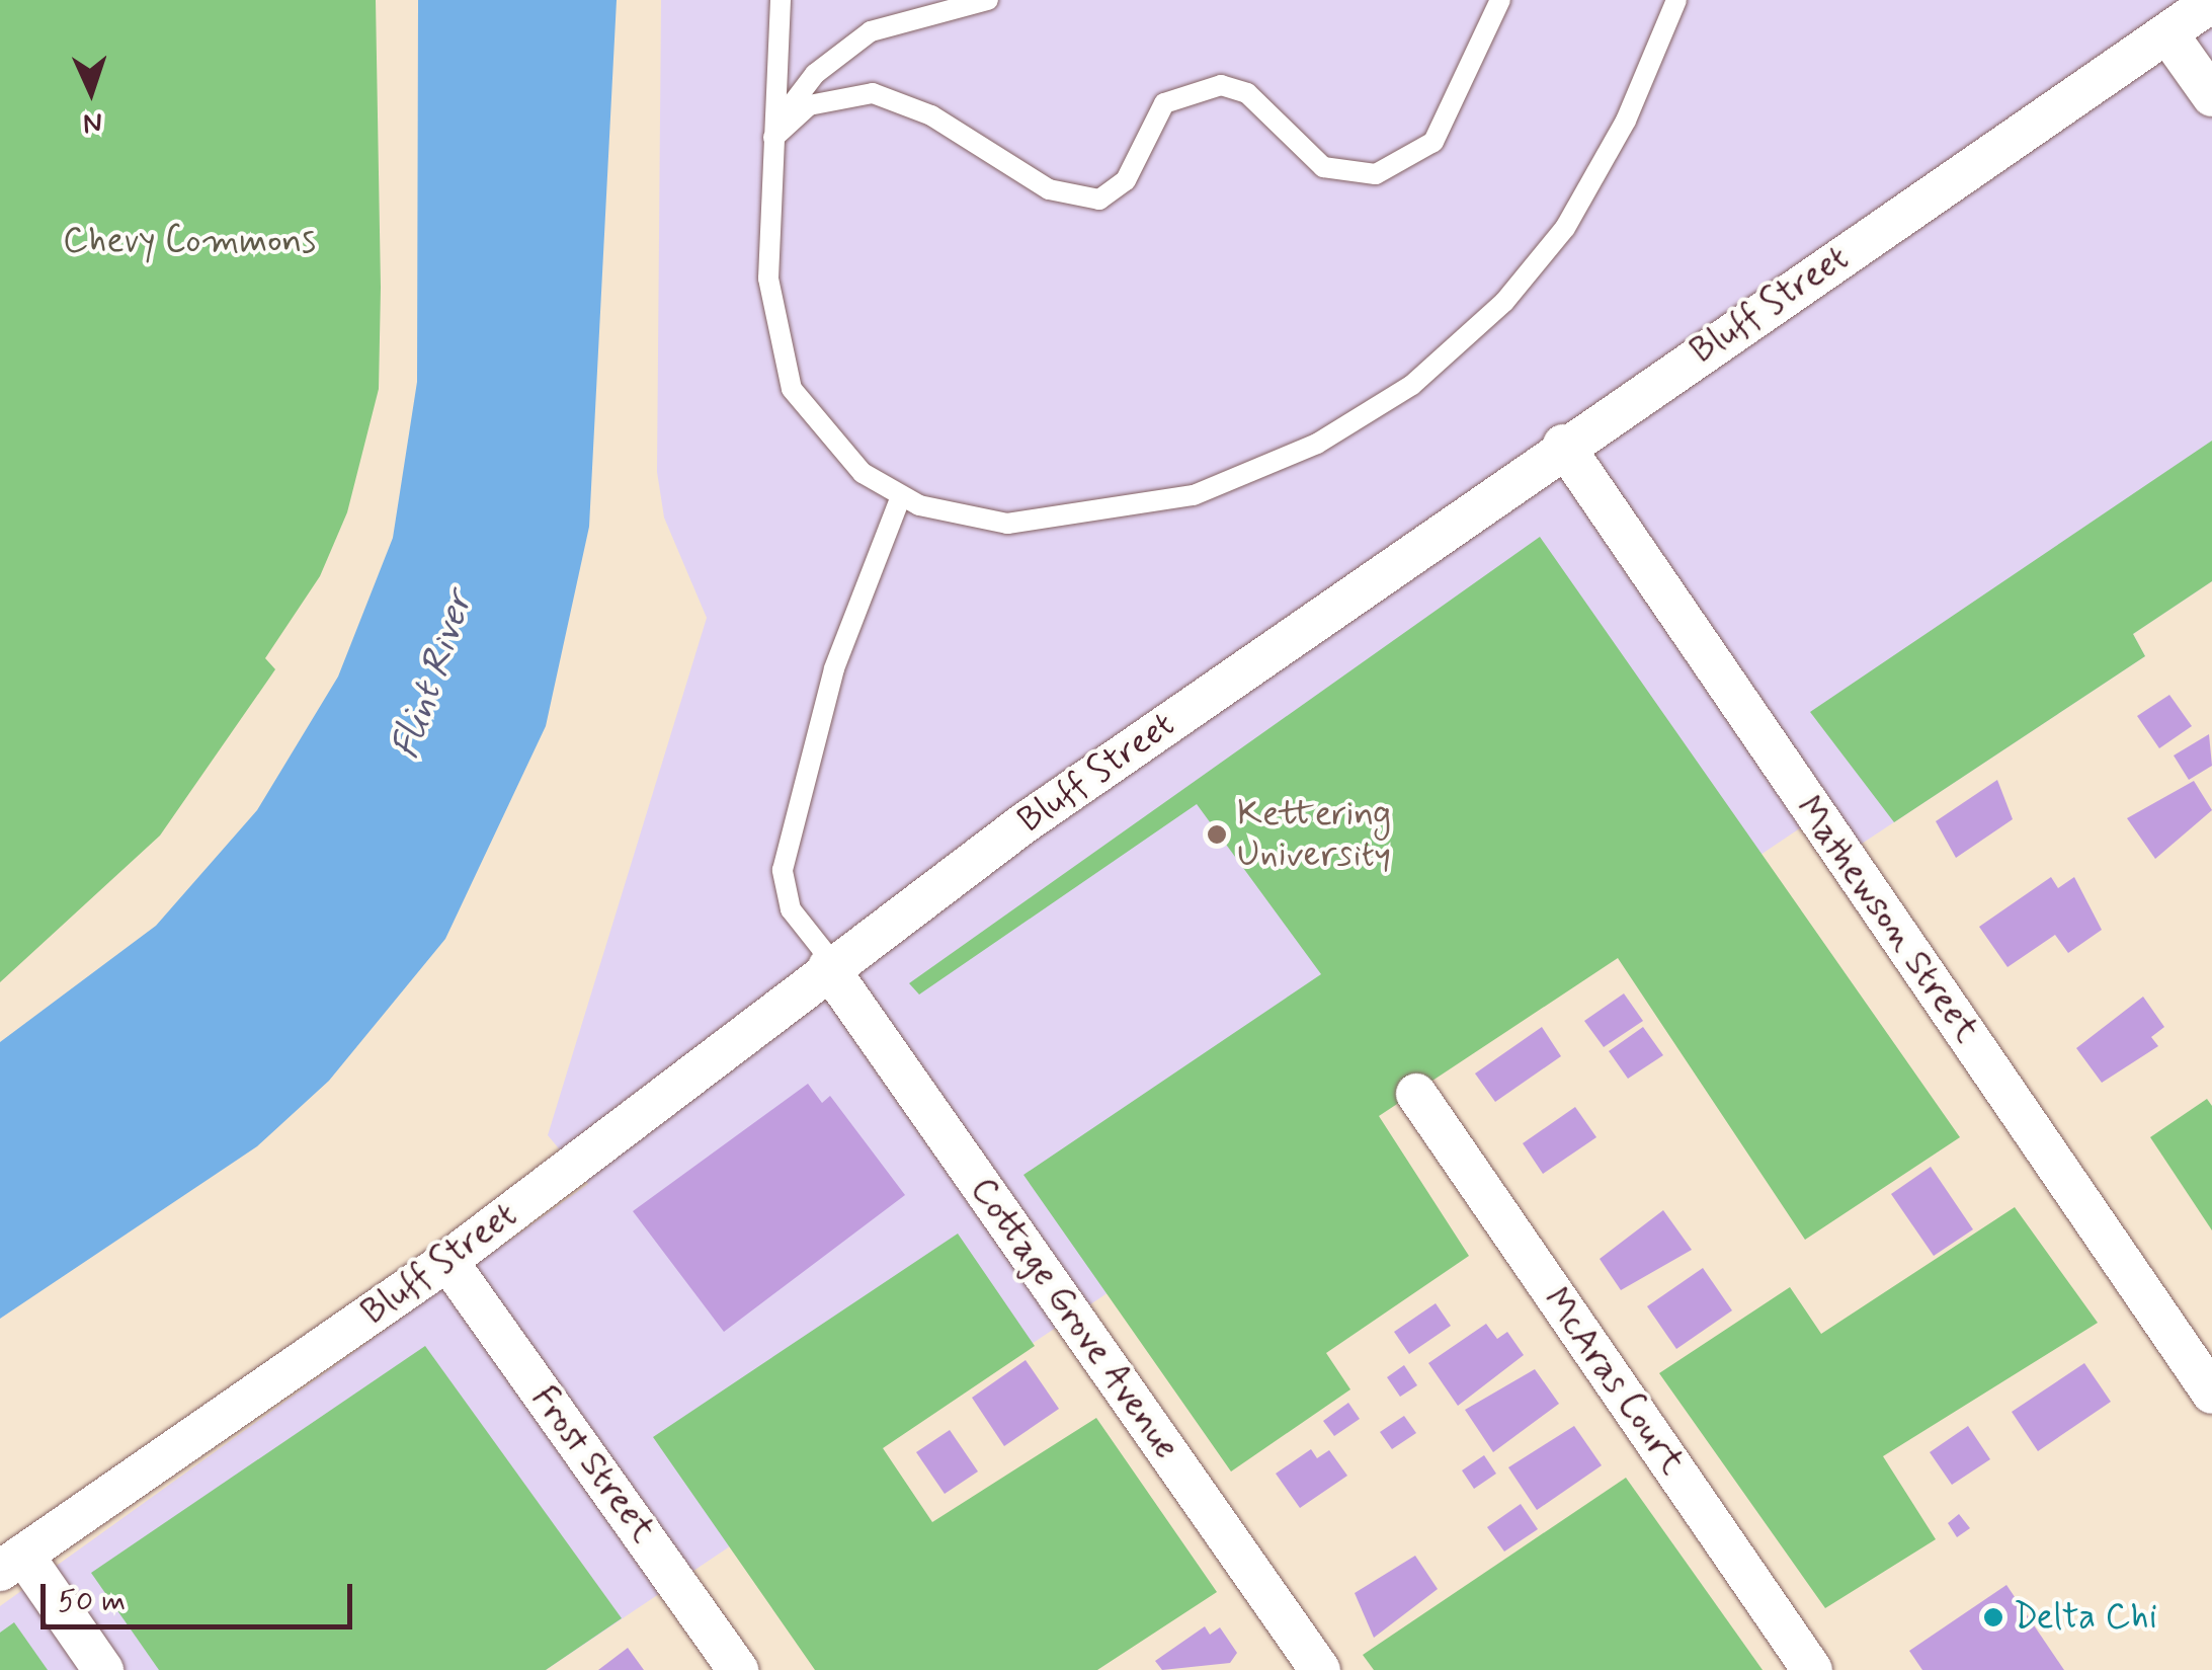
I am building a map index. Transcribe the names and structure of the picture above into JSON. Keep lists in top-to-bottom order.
{
  "streets": {
    "street": [
      "Bluff Street",
      "Mathewson Street",
      "Cottage Grove Avenue",
      "McAras Court",
      "Frost Street"
    ]
  },
  "crossings": [
    ["Bluff Street", "Mathewson Street"],
    ["Bluff Street", "Cottage Grove Avenue"],
    ["Bluff Street", "Frost Street"]
  ],
  "water": ["Flint River"],
  "parks": ["Chevy Commons"],
  "places": ["Kettering University", "Delta Chi"],
  "scale_bar": "50 m",
  "north": "bottom"
}
